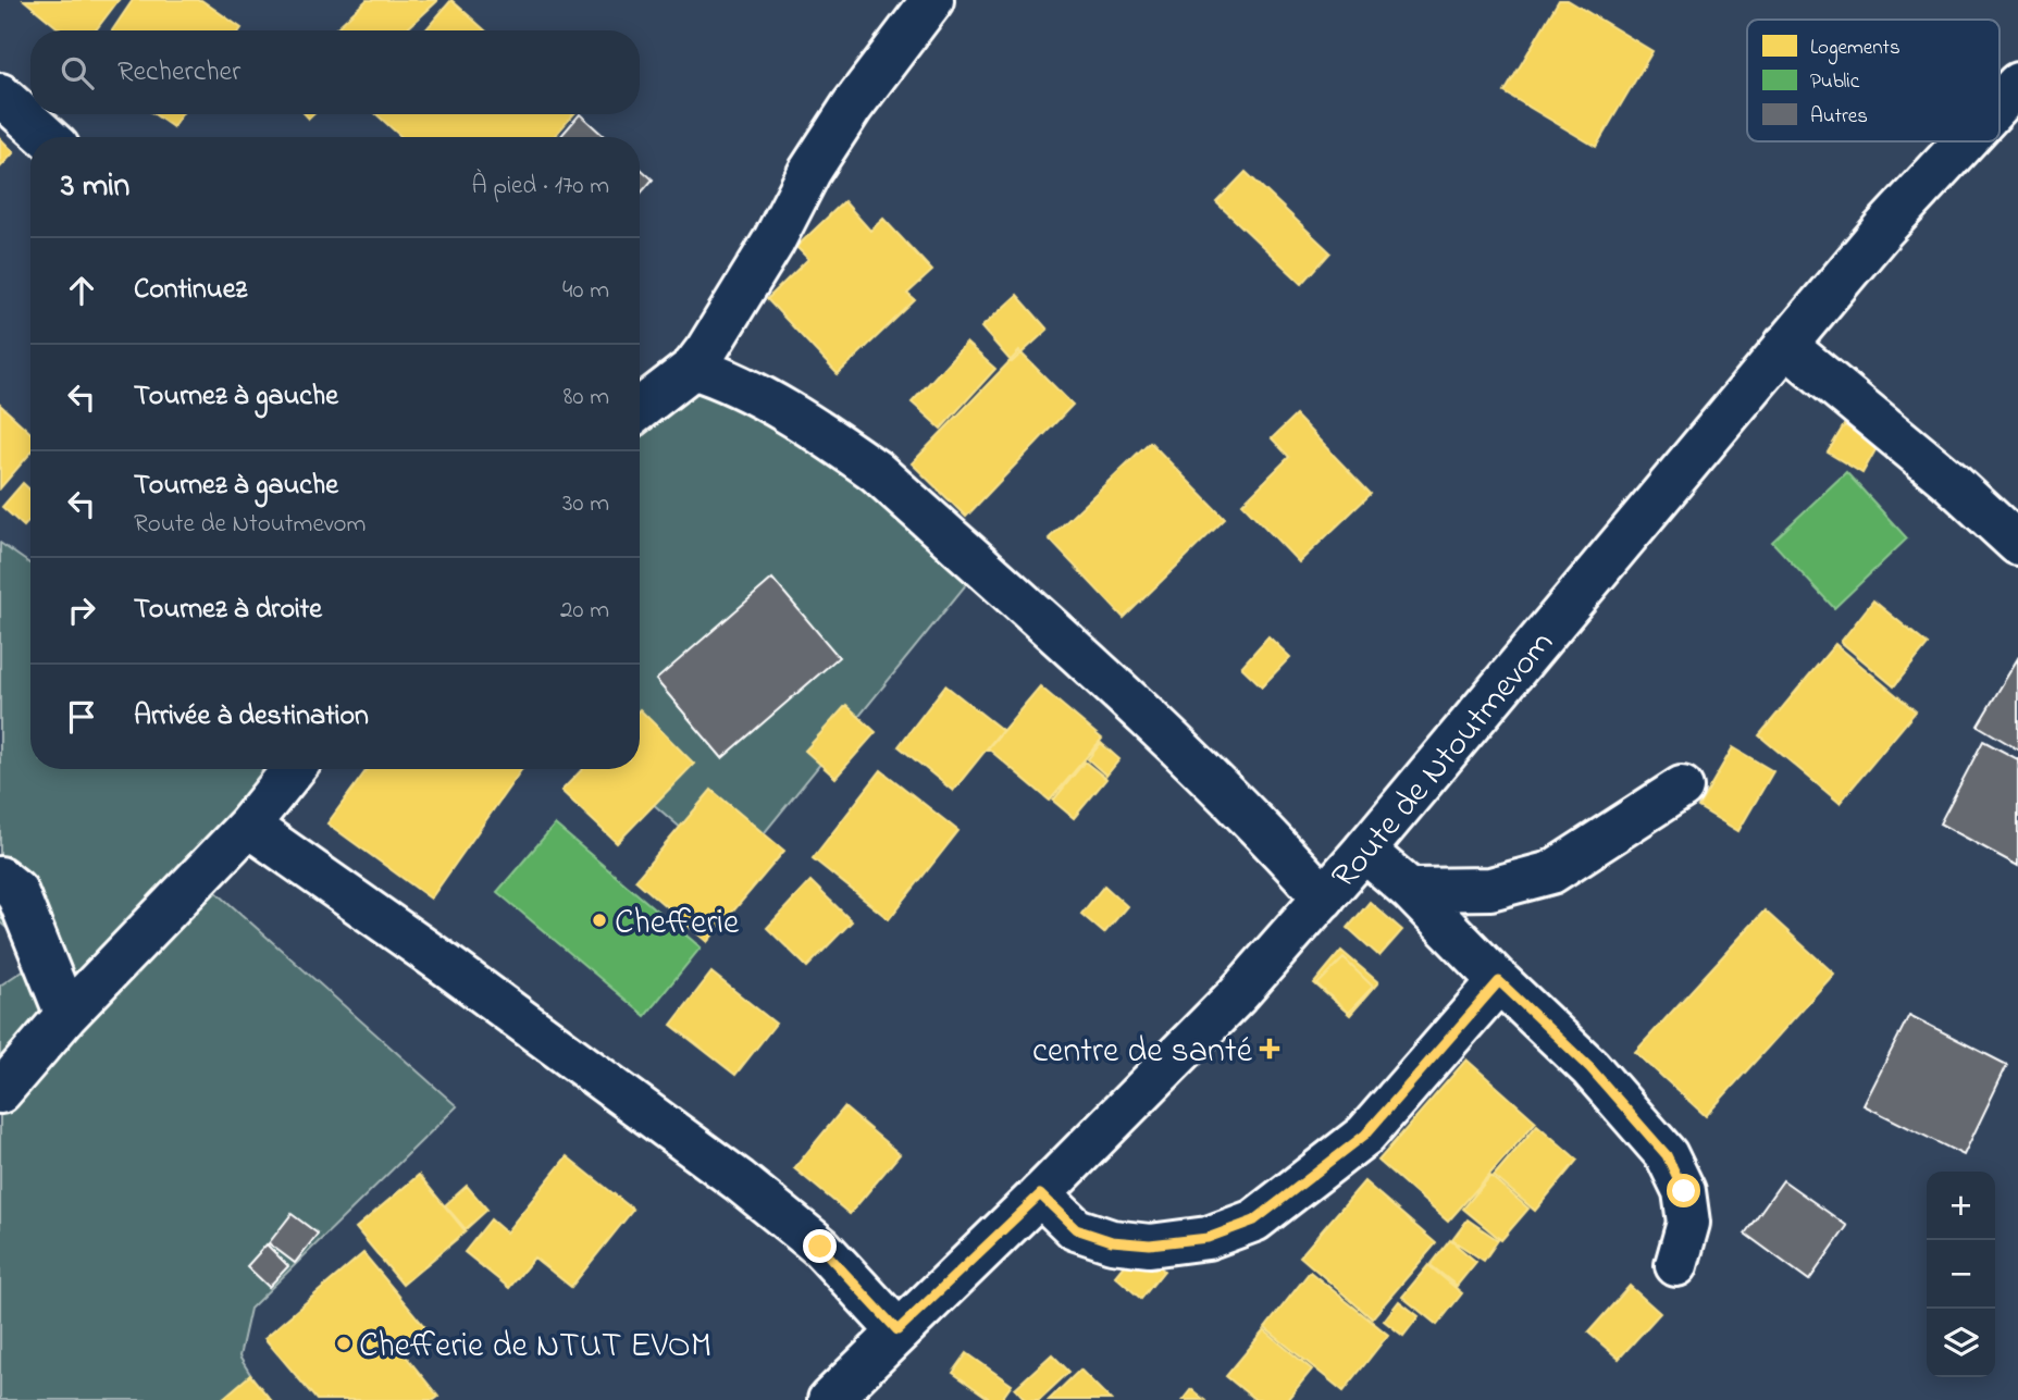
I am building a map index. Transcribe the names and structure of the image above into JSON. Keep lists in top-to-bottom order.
{
  "streets": {
    "street": ["Route de Ntoutmevom"]
  },
  "places": {
    "other": ["Chefferie", "Chefferie de NTUT EVOM"],
    "health": ["centre de santé"]
  },
  "legend": ["Logements", "Public", "Autres"],
  "page": {
    "search": "Rechercher",
    "heading": ["3 min", "À pied · 170 m"],
    "list": [
      ["Continuez", "40 m"],
      ["Tournez à gauche", "80 m"],
      ["Tournez à gauche", "Route de Ntoutmevom", "30 m"],
      ["Tournez à droite", "20 m"],
      "Arrivée à destination"
    ],
    "map_buttons": ["+", "−"]
  }
}
